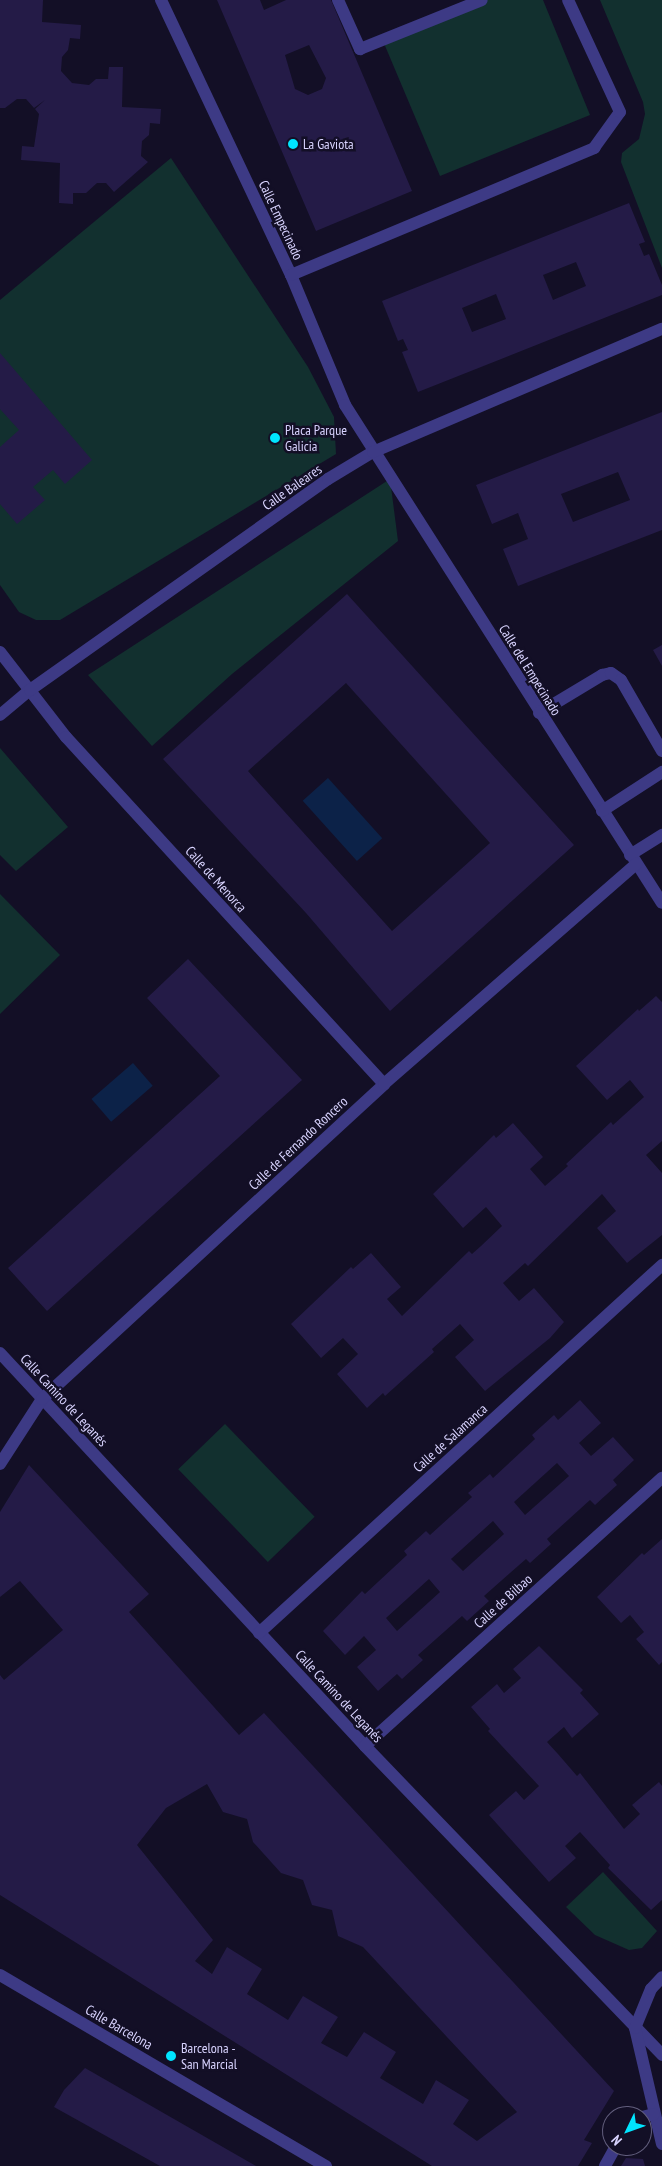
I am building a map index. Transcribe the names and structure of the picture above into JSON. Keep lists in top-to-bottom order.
{
  "streets": {
    "street": [
      "Calle Empecinado",
      "Calle Baleares",
      "Calle del Empecinado",
      "Calle de Menorca",
      "Calle de Fernando Roncero",
      "Calle Camino de Leganés",
      "Calle de Salamanca",
      "Calle de Bilbao",
      "Calle Barcelona"
    ]
  },
  "crossings": [
    ["Calle Empecinado", "Calle Baleares"],
    ["Calle Empecinado", "Calle del Empecinado"],
    ["Calle Baleares", "Calle del Empecinado"],
    ["Calle Baleares", "Calle de Menorca"],
    ["Calle del Empecinado", "Calle de Fernando Roncero"],
    ["Calle de Menorca", "Calle de Fernando Roncero"],
    ["Calle de Fernando Roncero", "Calle Camino de Leganés"],
    ["Calle Camino de Leganés", "Calle de Salamanca"],
    ["Calle Camino de Leganés", "Calle de Bilbao"]
  ],
  "places": ["La Gaviota", "Placa Parque Galicia", "Barcelona - San Marcial"],
  "north": "bottom left"
}
